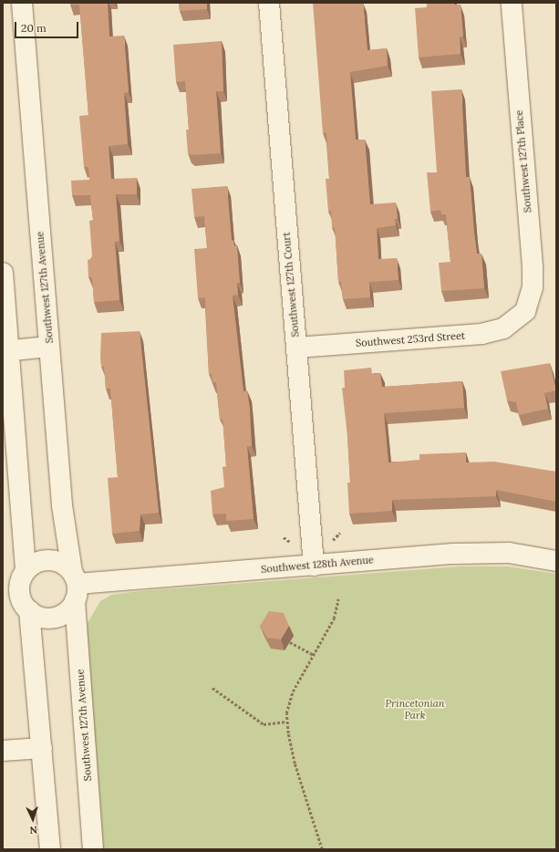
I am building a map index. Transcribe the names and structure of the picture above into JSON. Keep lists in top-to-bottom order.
{
  "streets": {
    "street": [
      "Southwest 127th Place",
      "Southwest 127th Court",
      "Southwest 127th Avenue",
      "Southwest 253rd Street",
      "Southwest 128th Avenue"
    ]
  },
  "crossings": [
    ["Southwest 127th Place", "Southwest 253rd Street"],
    ["Southwest 127th Court", "Southwest 253rd Street"],
    ["Southwest 127th Court", "Southwest 128th Avenue"],
    ["Southwest 127th Avenue", "Southwest 128th Avenue"]
  ],
  "parks": ["Princetonian Park"],
  "scale_bar": "20 m",
  "north": "bottom"
}
